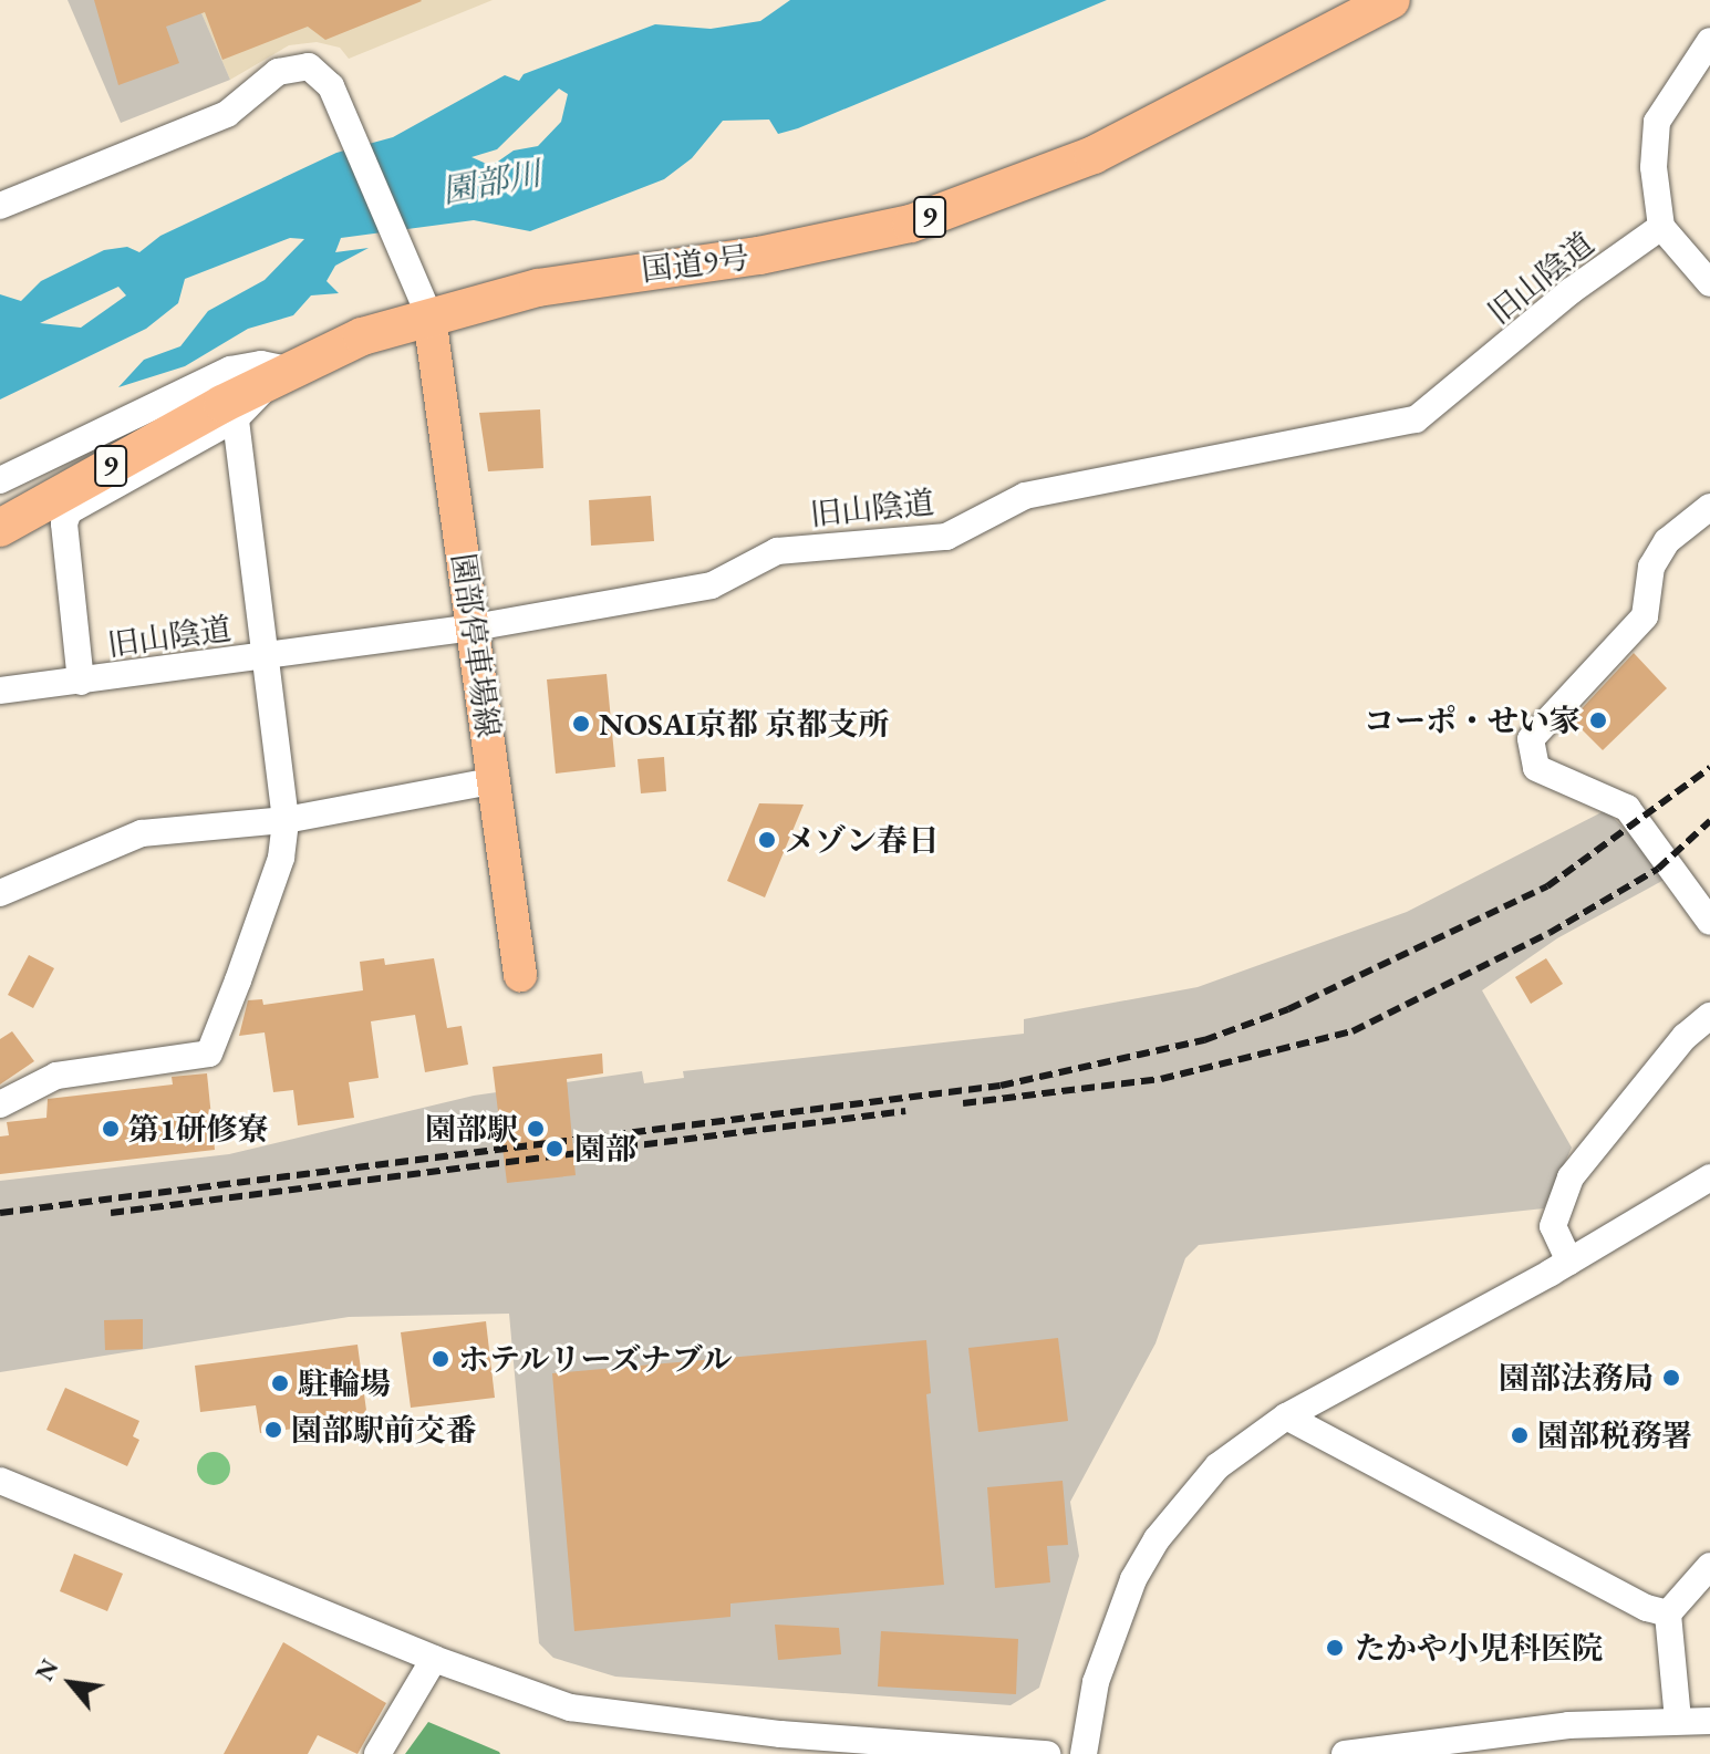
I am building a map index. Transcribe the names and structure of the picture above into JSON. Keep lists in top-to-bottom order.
{
  "streets": {
    "highway": ["9", "国道9号"],
    "main road": ["園部停車場線"],
    "street": ["旧山陰道"]
  },
  "crossings": [
    ["国道9号", "園部停車場線"],
    ["旧山陰道", "園部停車場線"]
  ],
  "water": ["園部川"],
  "places": [
    "コーポ・せい家",
    "NOSAI京都 京都支所",
    "メゾン春日",
    "第1研修寮",
    "園部駅",
    "園部",
    "ホテルリーズナブル",
    "園部法務局",
    "駐輪場",
    "園部駅前交番",
    "園部税務署",
    "たかや小児科医院"
  ],
  "north": "top left"
}
